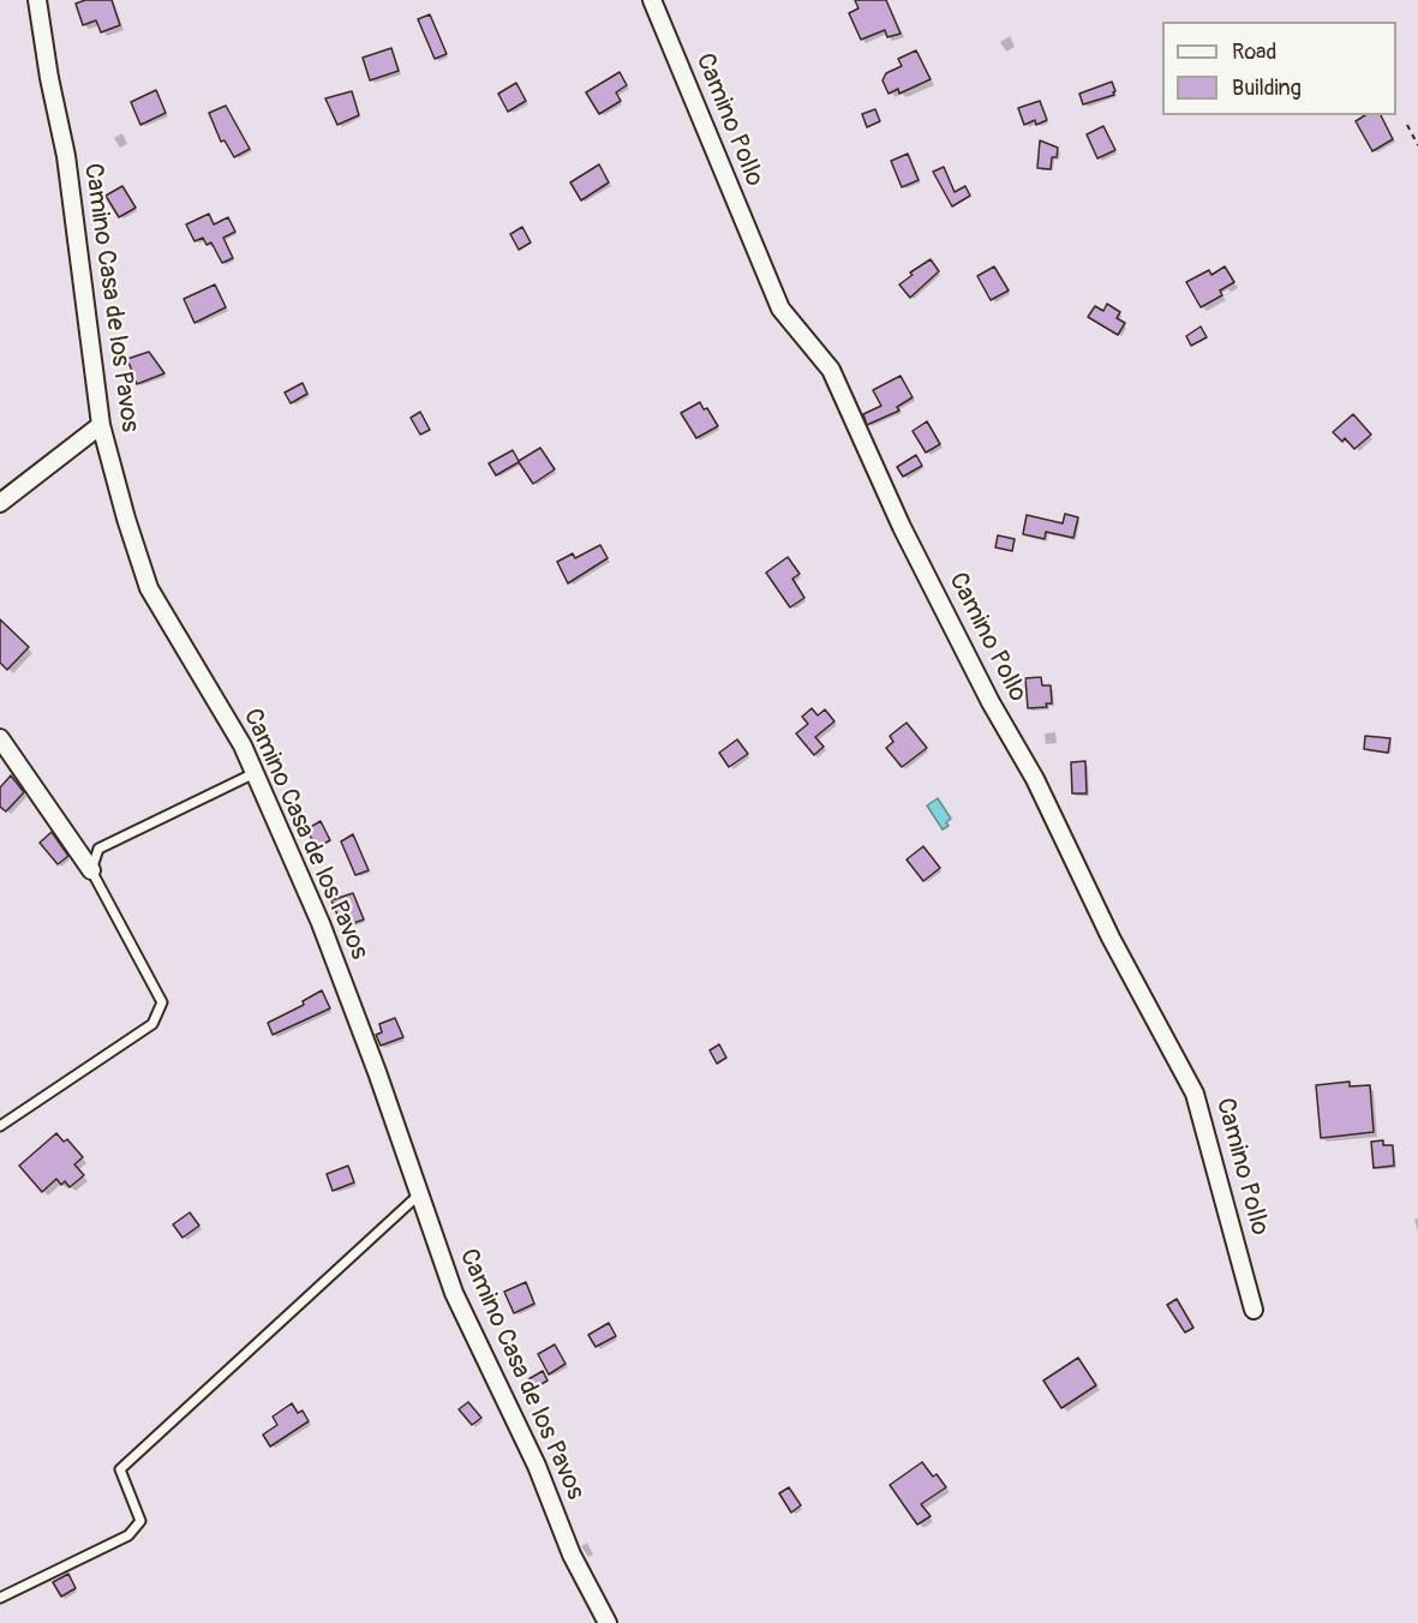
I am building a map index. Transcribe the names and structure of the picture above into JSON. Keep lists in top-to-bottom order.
{
  "streets": {
    "street": ["Camino Pollo", "Camino Casa de los Pavos"]
  },
  "legend": ["Road", "Building"]
}
